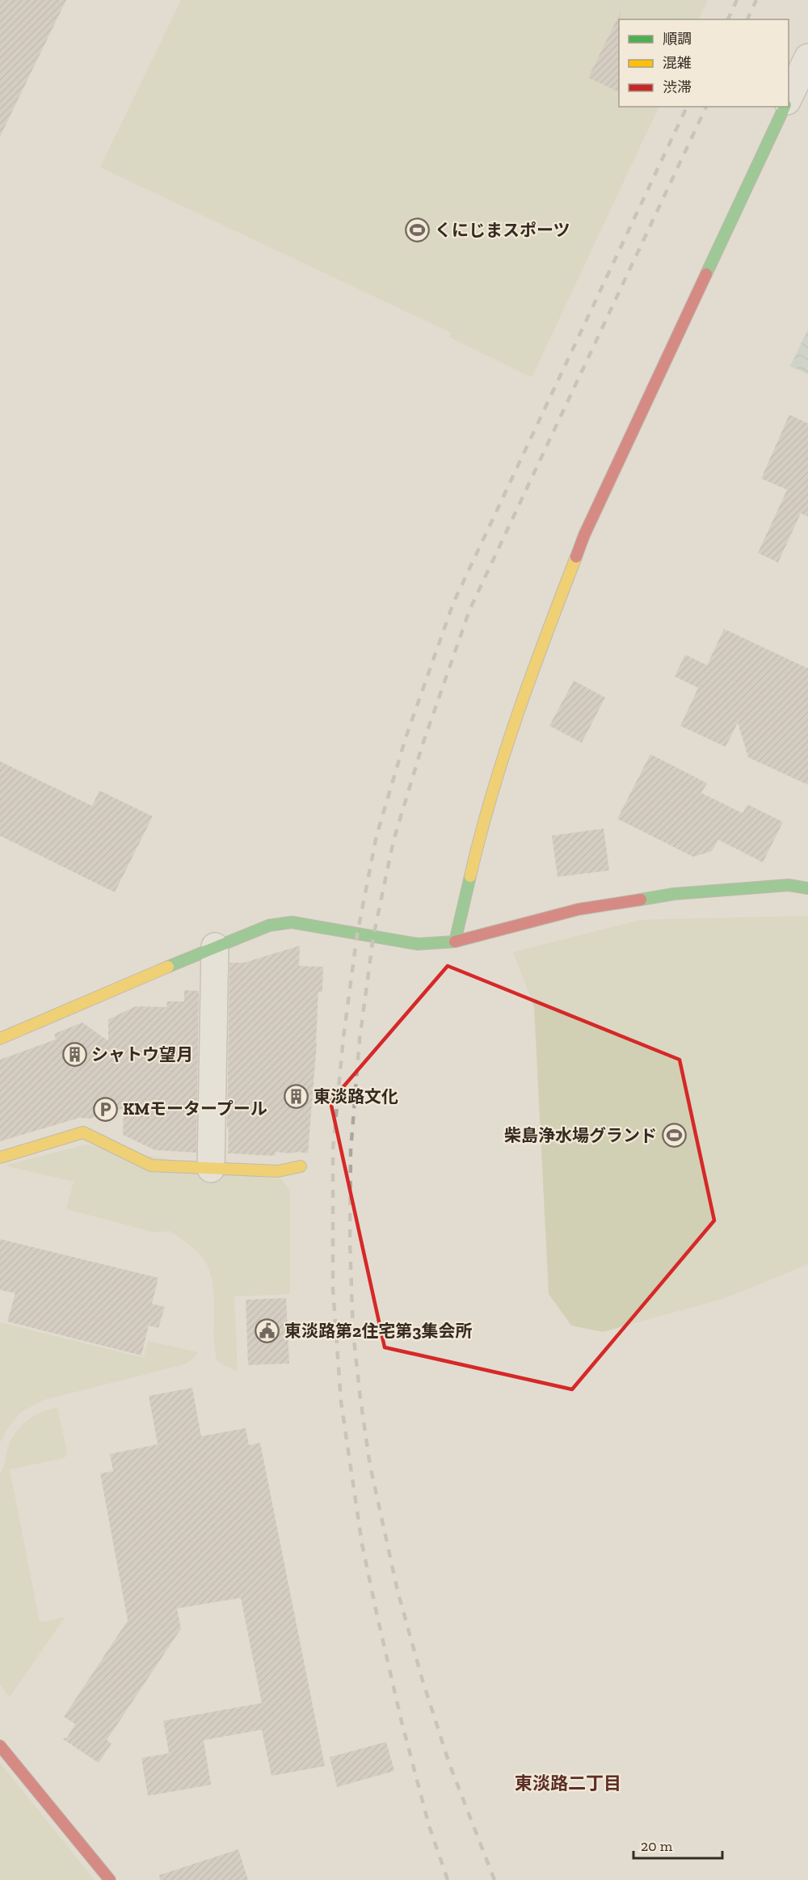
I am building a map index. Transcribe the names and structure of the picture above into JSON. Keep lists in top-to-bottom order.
{
  "districts": ["東淡路二丁目"],
  "places": {
    "sports": ["くにじまスポーツ", "柴島浄水場グランド"],
    "building": ["シャトウ望月", "東淡路文化"],
    "parking": ["KMモータープール"],
    "public building": ["東淡路第2住宅第3集会所"]
  },
  "legend": ["順調", "混雑", "渋滞"],
  "scale_bar": "20 m"
}
